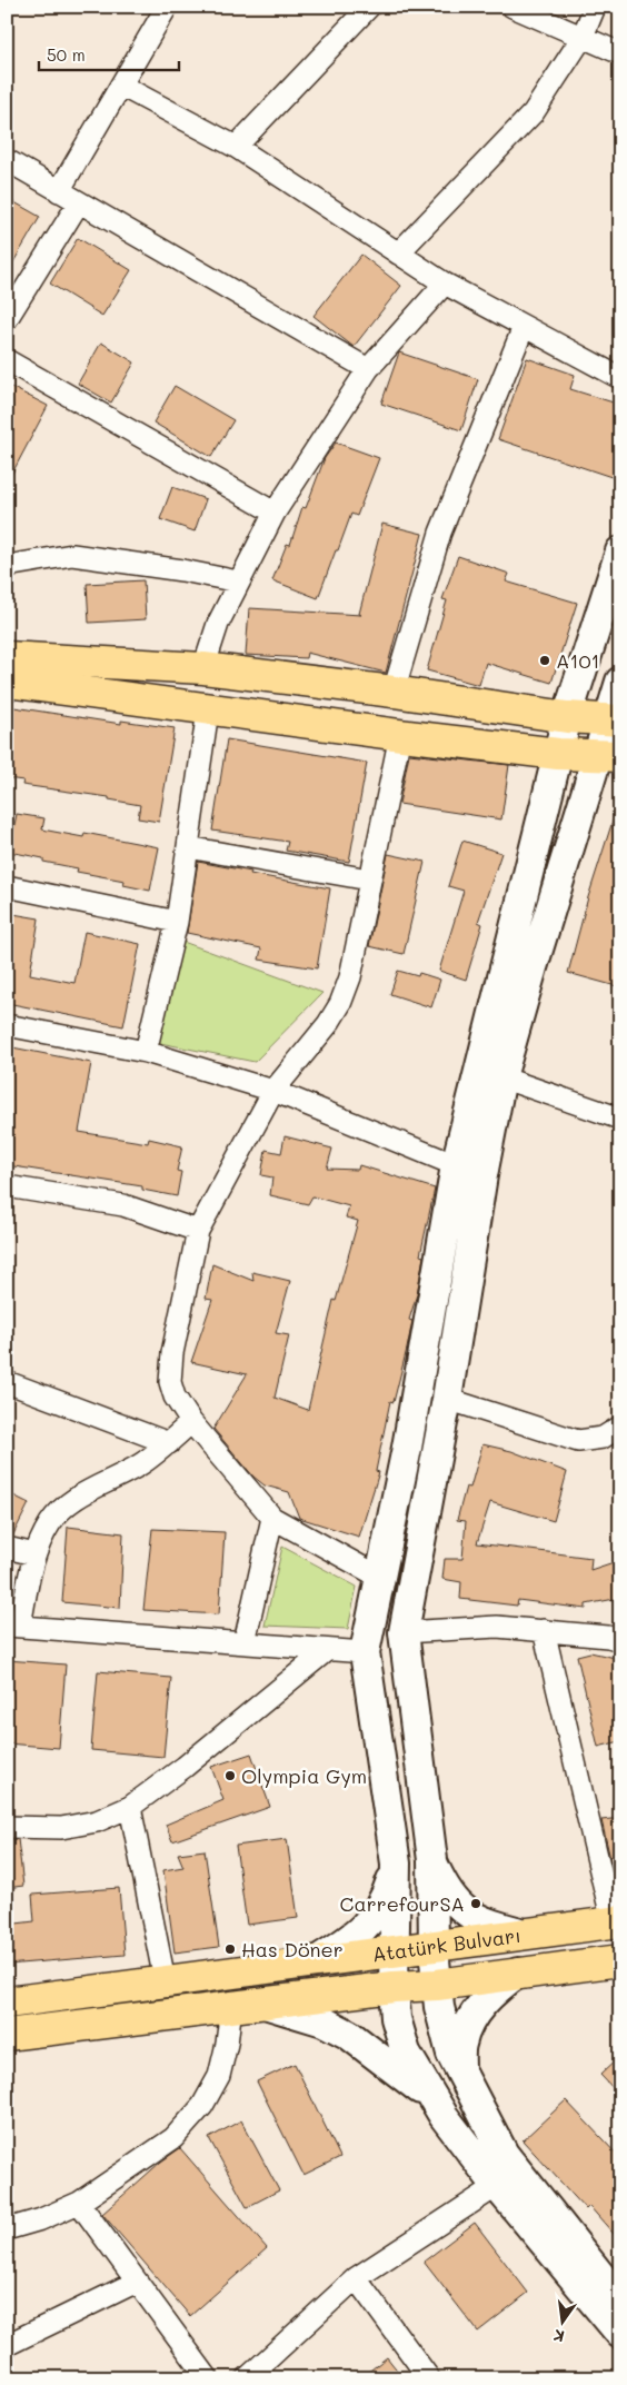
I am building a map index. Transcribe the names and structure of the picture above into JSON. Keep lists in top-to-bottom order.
{
  "streets": {
    "main road": ["Atatürk Bulvarı"]
  },
  "places": [
    "A101",
    "Olympia Gym",
    "CarrefourSA",
    "Has Döner"
  ],
  "scale_bar": "50 m",
  "north": "bottom"
}
